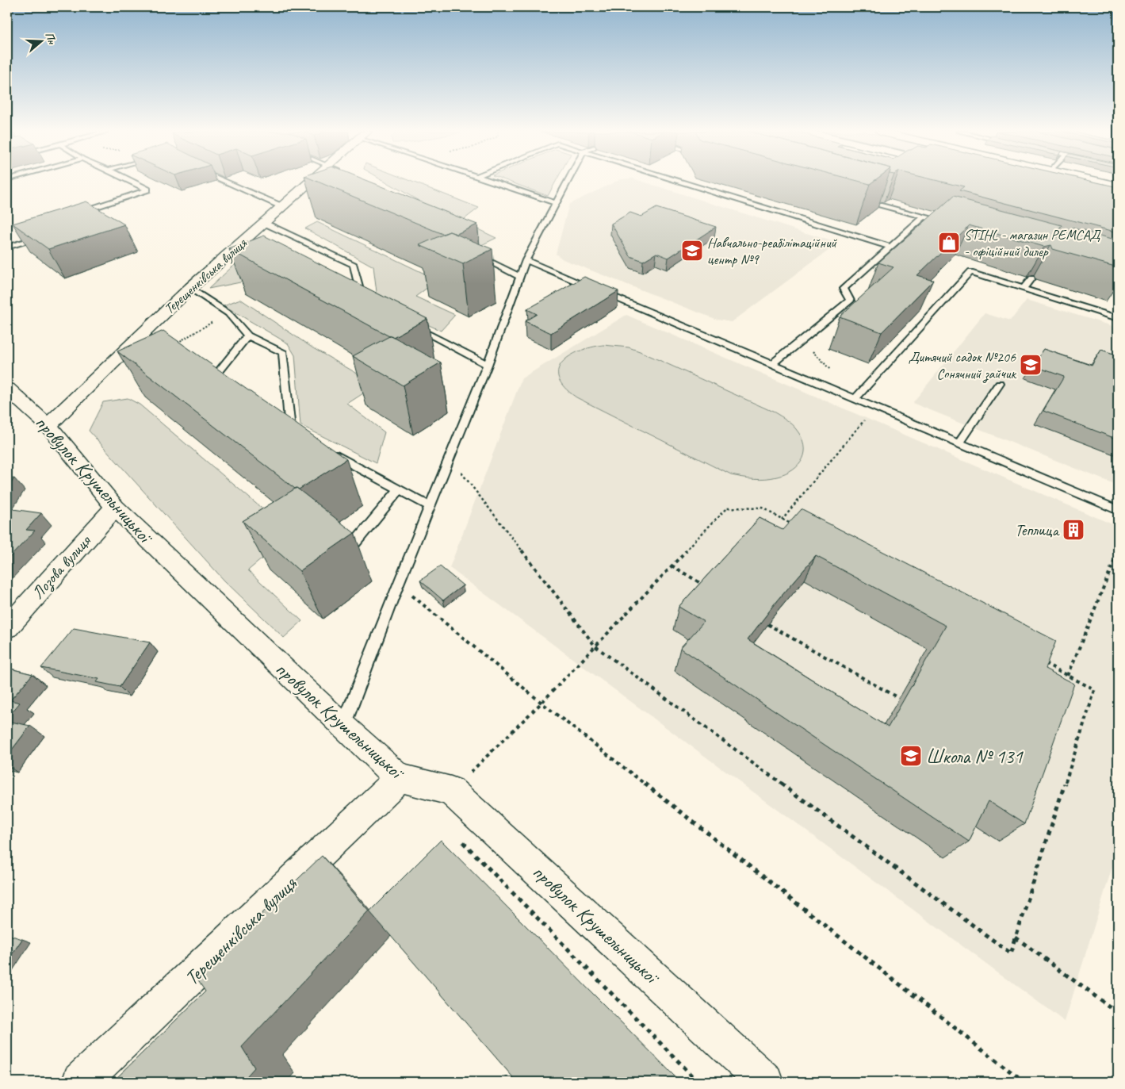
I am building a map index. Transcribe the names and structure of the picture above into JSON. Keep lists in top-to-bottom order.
{
  "streets": {
    "main road": ["Терещенківська вулиця", "провулок Крушельницької", "Лозова вулиця"]
  },
  "crossings": [
    ["Терещенківська вулиця", "провулок Крушельницької"],
    ["провулок Крушельницької", "Лозова вулиця"]
  ],
  "places": {
    "shop": ["STIHL - магазин РЕМСАД - офіційний дилер"],
    "school or university": ["Навчально-реабілітаційний центр №9", "Дитячий садок №206 Сонячний зайчик", "Школа № 131"],
    "building": ["Теплица"]
  },
  "north": "right"
}
